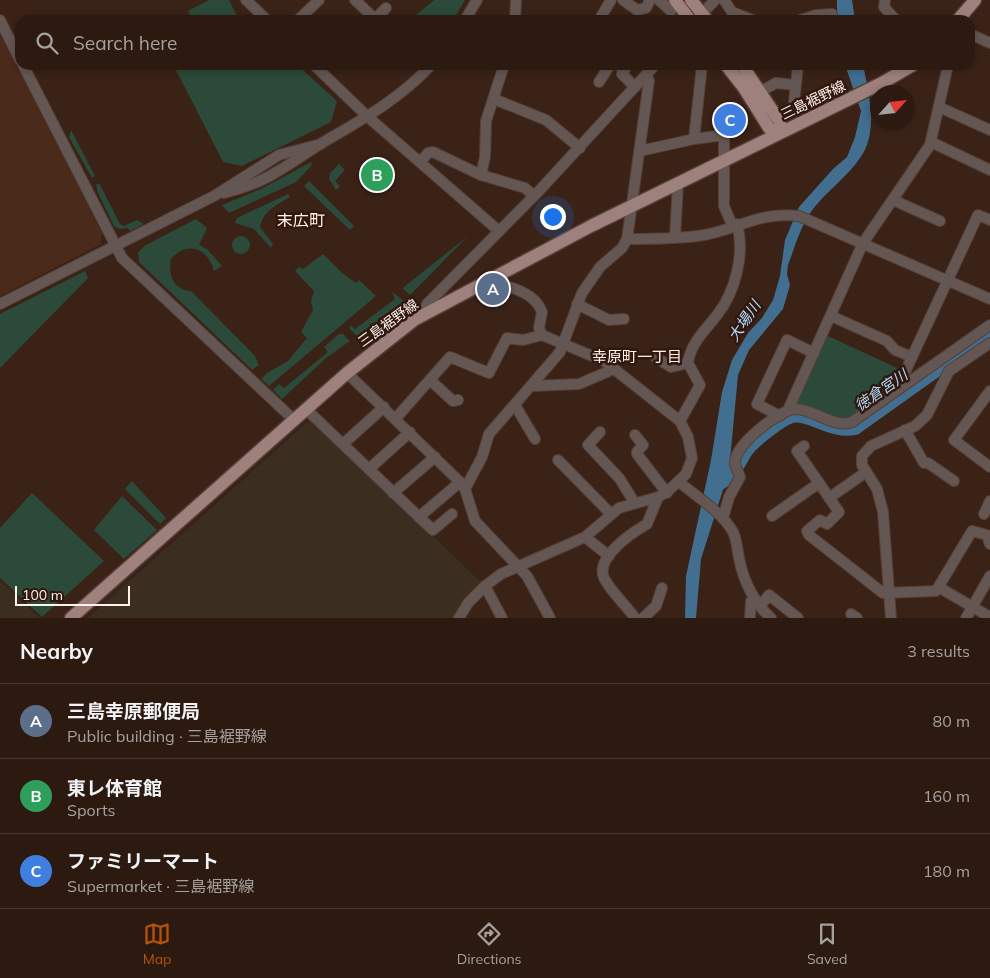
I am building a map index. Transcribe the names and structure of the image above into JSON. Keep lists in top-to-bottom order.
{
  "streets": {
    "main road": ["三島裾野線"]
  },
  "districts": ["末広町", "幸原町一丁目"],
  "water": ["大場川", "徳倉宮川"],
  "scale_bar": "100 m",
  "north": "top right",
  "page": {
    "search": "Search here",
    "pins": ["C", "B", "A"],
    "scale": "100 m",
    "heading": ["Nearby", "3 results"],
    "list": [
      {
        "mark": "A",
        "name": "三島幸原郵便局",
        "note": "Public building · 三島裾野線",
        "value": "80 m"
      },
      {
        "mark": "B",
        "name": "東レ体育館",
        "note": "Sports",
        "value": "160 m"
      },
      {
        "mark": "C",
        "name": "ファミリーマート",
        "note": "Supermarket · 三島裾野線",
        "value": "180 m"
      }
    ],
    "nav": ["Map", "Directions", "Saved"]
  }
}
